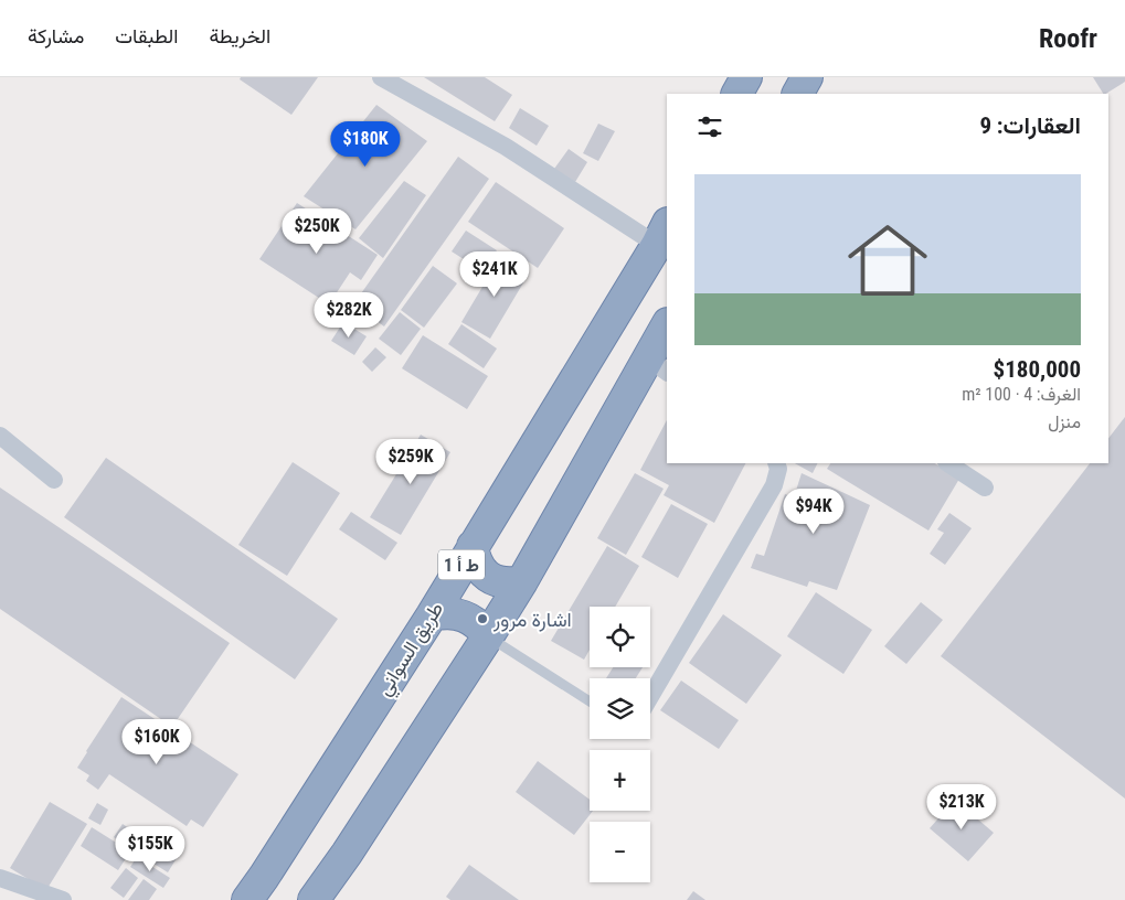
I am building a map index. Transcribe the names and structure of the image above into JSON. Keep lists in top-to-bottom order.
{
  "streets": {
    "highway": ["ط أ 1", "طريق السواني"]
  },
  "places": ["اشارة مرور"],
  "page": {
    "header": "Roofr",
    "nav": ["الخريطة", "الطبقات", "مشاركة"],
    "heading": "العقارات: 9",
    "price": [
      "$180K",
      "$250K",
      "$241K",
      "$282K",
      "$259K",
      "$94K",
      "$160K",
      "$213K",
      "$155K"
    ],
    "list": [
      {
        "name": "$180,000",
        "note": "الغرف: 4 · 100 m² · منزل"
      }
    ],
    "map_buttons": ["+", "−"]
  }
}
